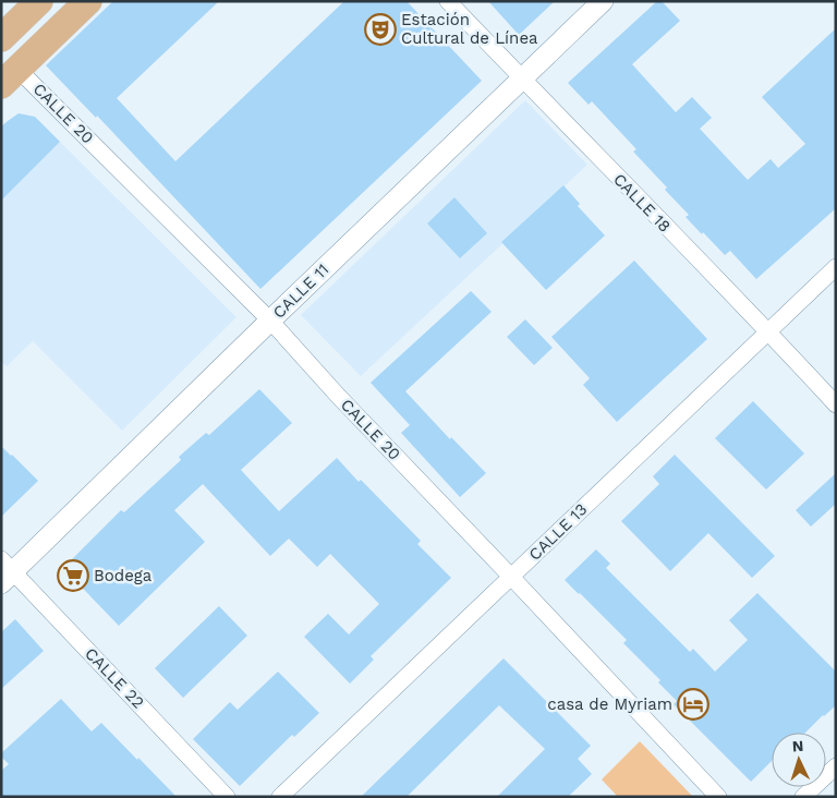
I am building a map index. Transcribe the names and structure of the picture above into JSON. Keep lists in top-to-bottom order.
{
  "streets": {
    "street": [
      "CALLE 20",
      "CALLE 18",
      "CALLE 11",
      "CALLE 13",
      "CALLE 22"
    ]
  },
  "crossings": [
    ["CALLE 20", "CALLE 11"],
    ["CALLE 20", "CALLE 13"],
    ["CALLE 18", "CALLE 11"],
    ["CALLE 18", "CALLE 13"],
    ["CALLE 11", "CALLE 22"]
  ],
  "places": {
    "theatre": ["Estación Cultural de Línea"],
    "supermarket": ["Bodega"],
    "hotel": ["casa de Myriam"]
  },
  "north": "top"
}
